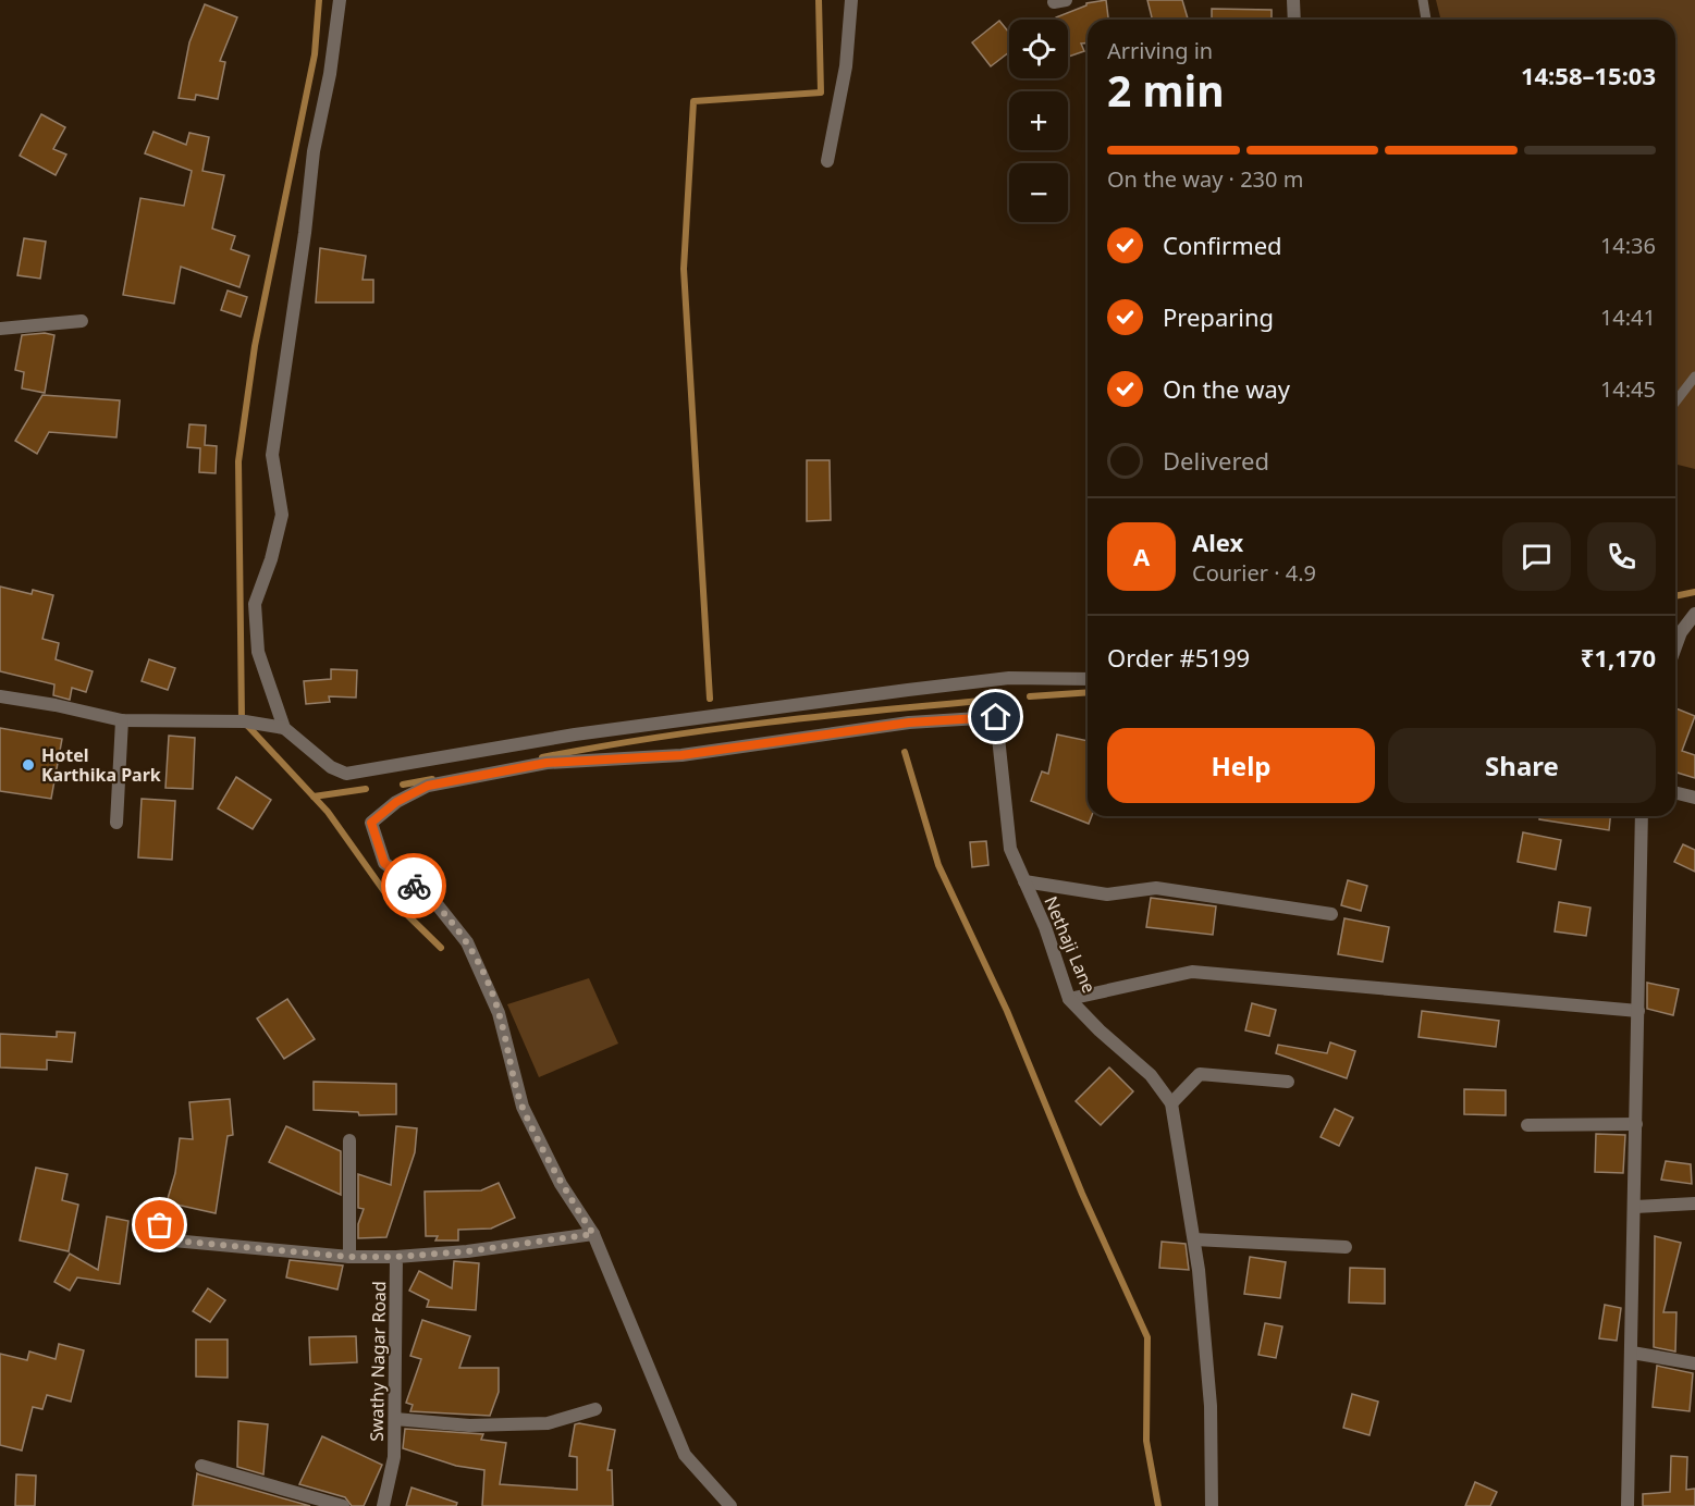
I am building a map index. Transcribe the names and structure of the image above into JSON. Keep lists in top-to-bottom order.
{
  "streets": {
    "street": ["Nethaji Lane", "Swathy Nagar Road"]
  },
  "crossings": [
    ["Nethaji Lane", "Swathy Nagar Road"]
  ],
  "places": ["Hotel Karthika Park"],
  "page": {
    "map_buttons": ["+", "−"],
    "heading": ["2 min", "Arriving in", "14:58–15:03"],
    "panel": [
      "Alex",
      "Courier · 4.9",
      "Order #5199",
      "₹1,170"
    ],
    "bar": "On the way · 230 m",
    "list": [
      ["Confirmed", "14:36"],
      ["Preparing", "14:41"],
      ["On the way", "14:45"],
      "Delivered"
    ],
    "round": "A",
    "buttons": ["Help", "Share"]
  }
}
